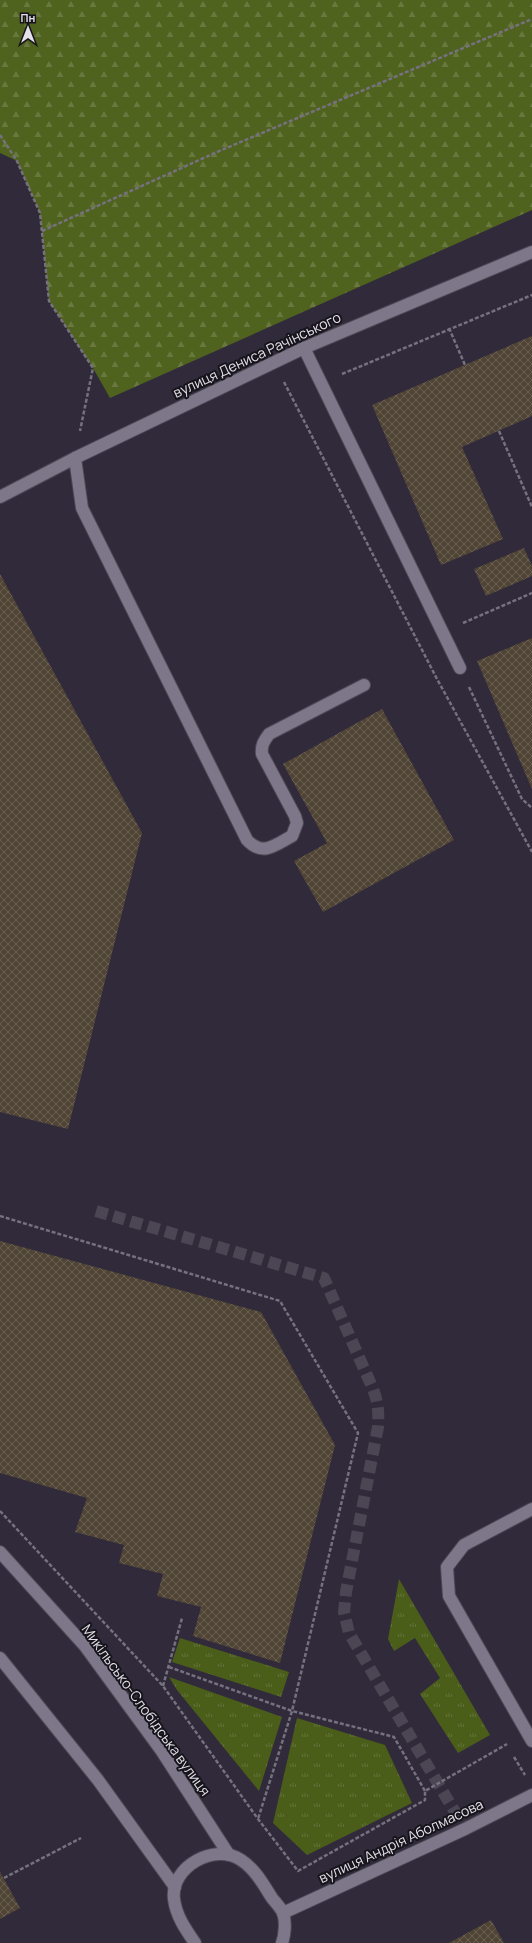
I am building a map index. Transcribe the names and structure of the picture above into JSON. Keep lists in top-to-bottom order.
{
  "streets": {
    "street": ["вулиця Дениса Рачінського", "Микільсько-Слобідська вулиця", "вулиця Андрія Аболмасова"]
  },
  "north": "top"
}
